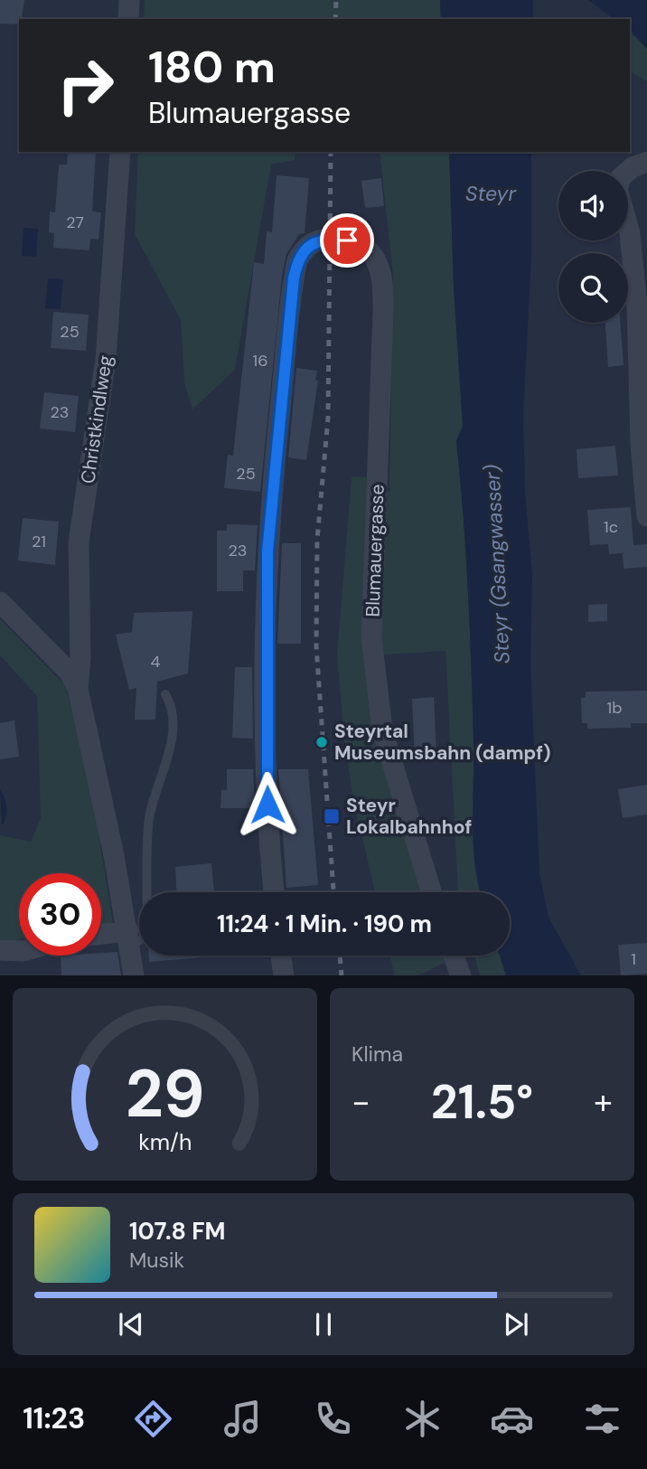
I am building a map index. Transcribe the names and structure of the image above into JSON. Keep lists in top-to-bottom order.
{
  "streets": {
    "street": ["Christkindlweg", "Blumauergasse"]
  },
  "water": ["Steyr", "Steyr (Gsangwasser)"],
  "places": {
    "other": ["Steyrtal Museumsbahn (dampf)"],
    "transit": ["Steyr Lokalbahnhof"]
  },
  "house_numbers": [
    "27",
    "25",
    "16",
    "23",
    "25",
    "1c",
    "21",
    "23",
    "4",
    "1b",
    "1"
  ],
  "page": {
    "turn": ["180 m", "Blumauergasse"],
    "limit": "30",
    "trip": "11:24 · 1 Min. · 190 m",
    "tile": "Klima",
    "heat": ["−", "21.5°", "+"],
    "song": ["107.8 FM", "Musik"],
    "tabs": "11:23",
    "gauge": ["29", "km/h"]
  }
}
